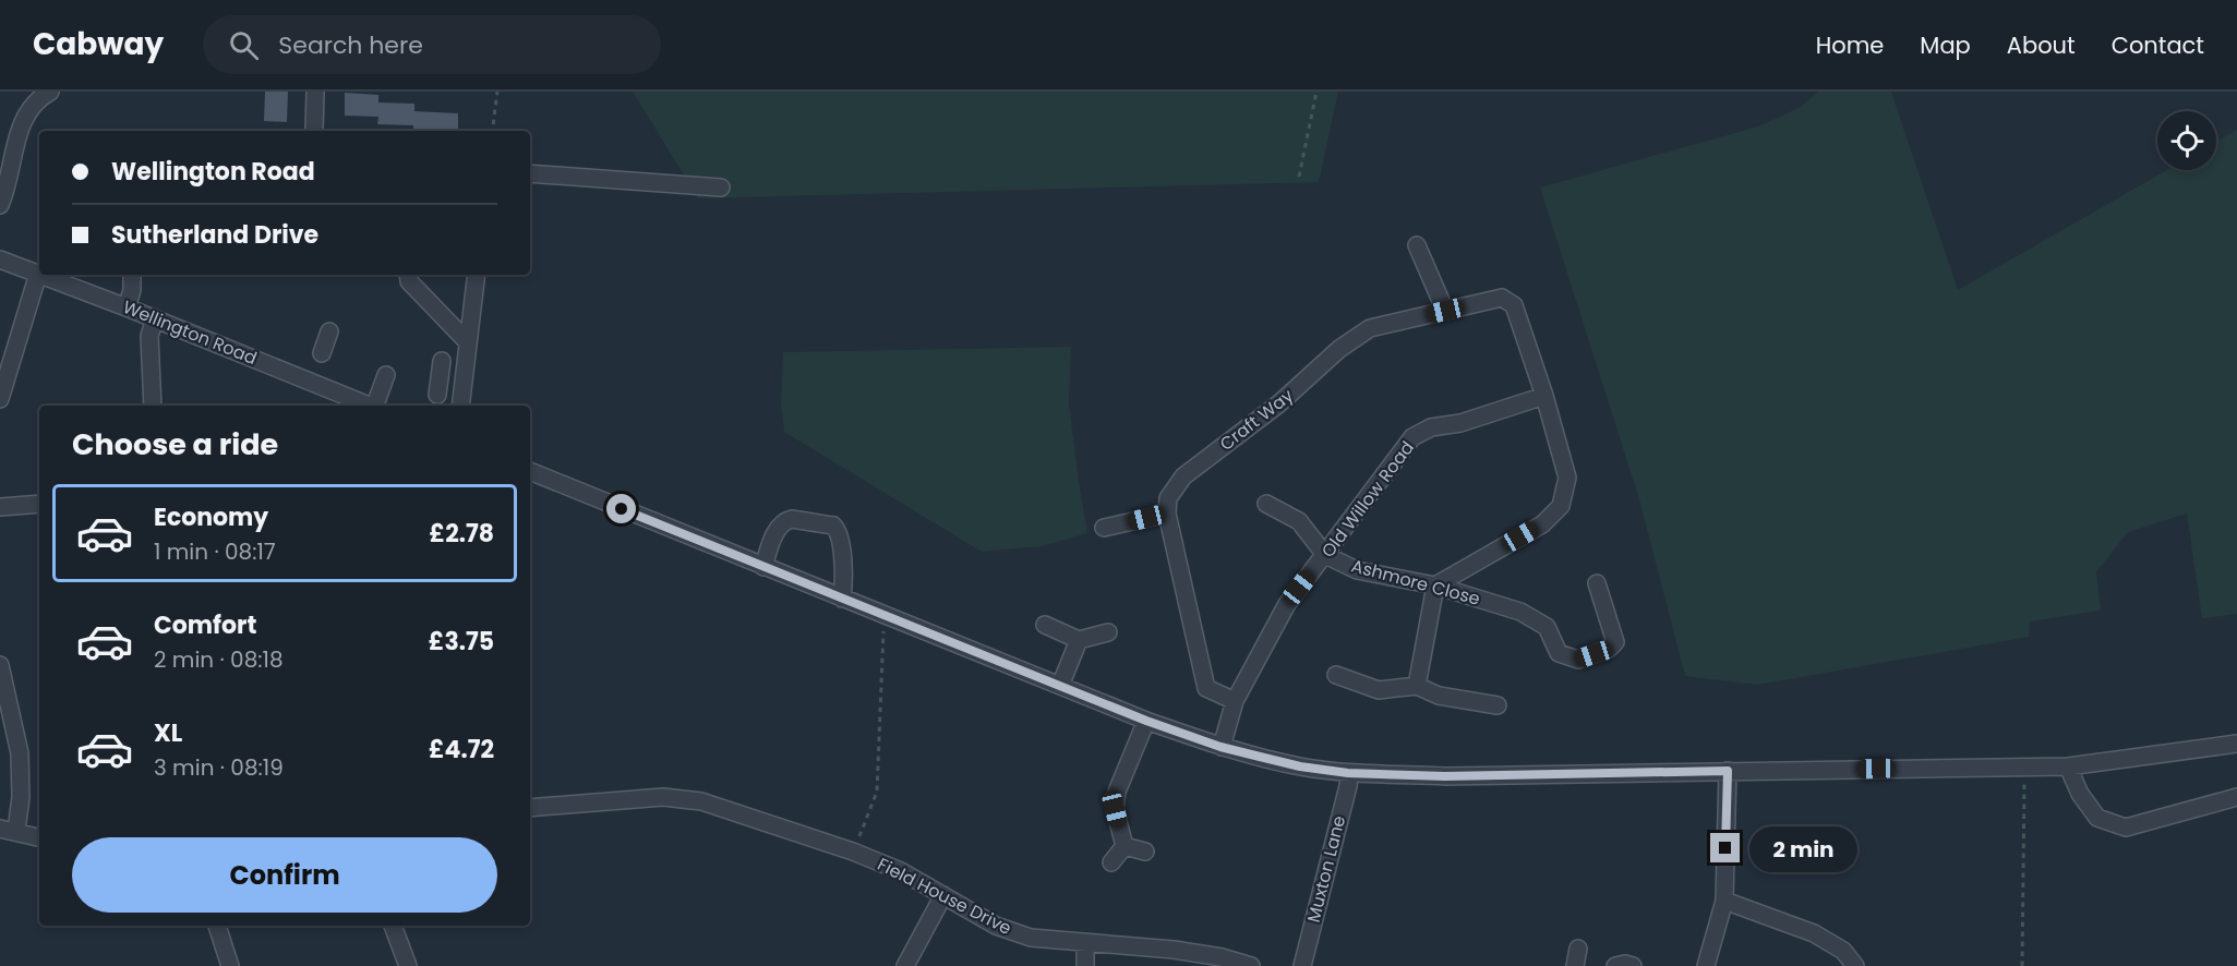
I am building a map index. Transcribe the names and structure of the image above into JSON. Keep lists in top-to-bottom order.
{
  "streets": {
    "street": [
      "Wellington Road",
      "Craft Way",
      "Old Willow Road",
      "Ashmore Close",
      "Muxton Lane",
      "Field House Drive"
    ]
  },
  "crossings": [
    ["Craft Way", "Old Willow Road"],
    ["Old Willow Road", "Ashmore Close"]
  ],
  "page": {
    "header": "Cabway",
    "search": "Search here",
    "nav": [
      "Home",
      "Map",
      "About",
      "Contact"
    ],
    "banner": ["Wellington Road", "Sutherland Drive"],
    "heading": "Choose a ride",
    "list": [
      {
        "name": "Economy",
        "note": "1 min · 08:17",
        "value": "£2.78"
      },
      {
        "name": "Comfort",
        "note": "2 min · 08:18",
        "value": "£3.75"
      },
      {
        "name": "XL",
        "note": "3 min · 08:19",
        "value": "£4.72"
      }
    ],
    "buttons": "Confirm",
    "bubble": "2 min"
  }
}
